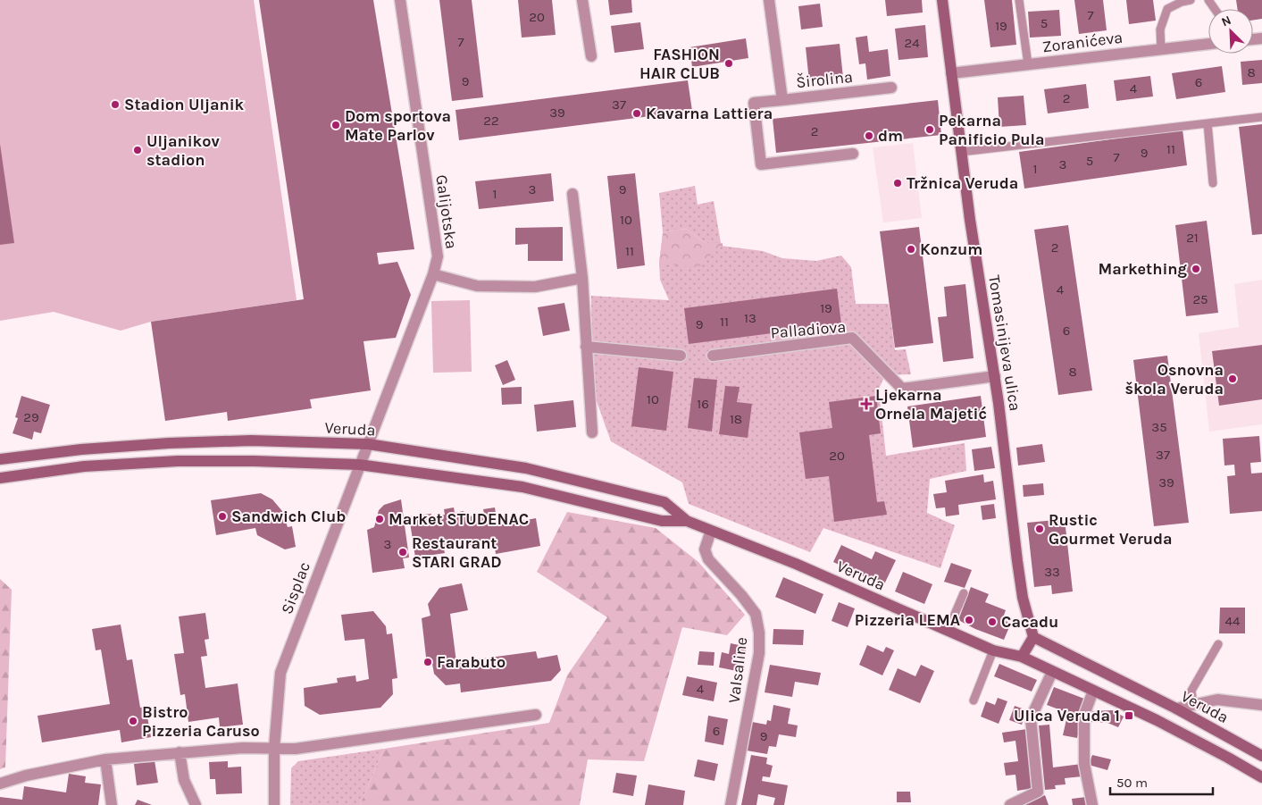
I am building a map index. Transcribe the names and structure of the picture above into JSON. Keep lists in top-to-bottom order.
{
  "streets": {
    "main road": ["Tomasinijeva ulica", "Veruda"],
    "street": [
      "Zoranićeva",
      "Širolina",
      "Galijotska",
      "Palladiova",
      "Sisplac",
      "Valsaline"
    ]
  },
  "crossings": [
    ["Zoranićeva", "Tomasinijeva ulica"],
    ["Galijotska", "Veruda"],
    ["Galijotska", "Sisplac"],
    ["Palladiova", "Tomasinijeva ulica"],
    ["Tomasinijeva ulica", "Veruda"],
    ["Veruda", "Sisplac"],
    ["Veruda", "Valsaline"]
  ],
  "places": {
    "other": [
      "FASHION HAIR CLUB",
      "Stadion Uljanik",
      "Kavarna Lattiera",
      "Dom sportova Mate Parlov",
      "Pekarna Panificio Pula",
      "dm",
      "Uljanikov stadion",
      "Tržnica Veruda",
      "Konzum",
      "Markething",
      "Osnovna škola Veruda",
      "Sandwich Club",
      "Market STUDENAC",
      "Rustic Gourmet Veruda",
      "Restaurant STARI GRAD",
      "Pizzeria LEMA",
      "Cacadu",
      "Farabuto",
      "Bistro Pizzeria Caruso"
    ],
    "health": ["Ljekarna Ornela Majetić"],
    "transit": ["Ulica Veruda 1"]
  },
  "house_numbers": [
    "7",
    "20",
    "5",
    "19",
    "7",
    "24",
    "8",
    "9",
    "6",
    "4",
    "2",
    "37",
    "39",
    "22",
    "2",
    "11",
    "9",
    "7",
    "5",
    "3",
    "1",
    "3",
    "9",
    "1",
    "10",
    "21",
    "2",
    "11",
    "4",
    "25",
    "19",
    "13",
    "11",
    "9",
    "6",
    "8",
    "10",
    "16",
    "29",
    "18",
    "35",
    "37",
    "20",
    "39",
    "3",
    "33",
    "44",
    "4",
    "6",
    "9"
  ],
  "scale_bar": "50 m",
  "north": "top left"
}
